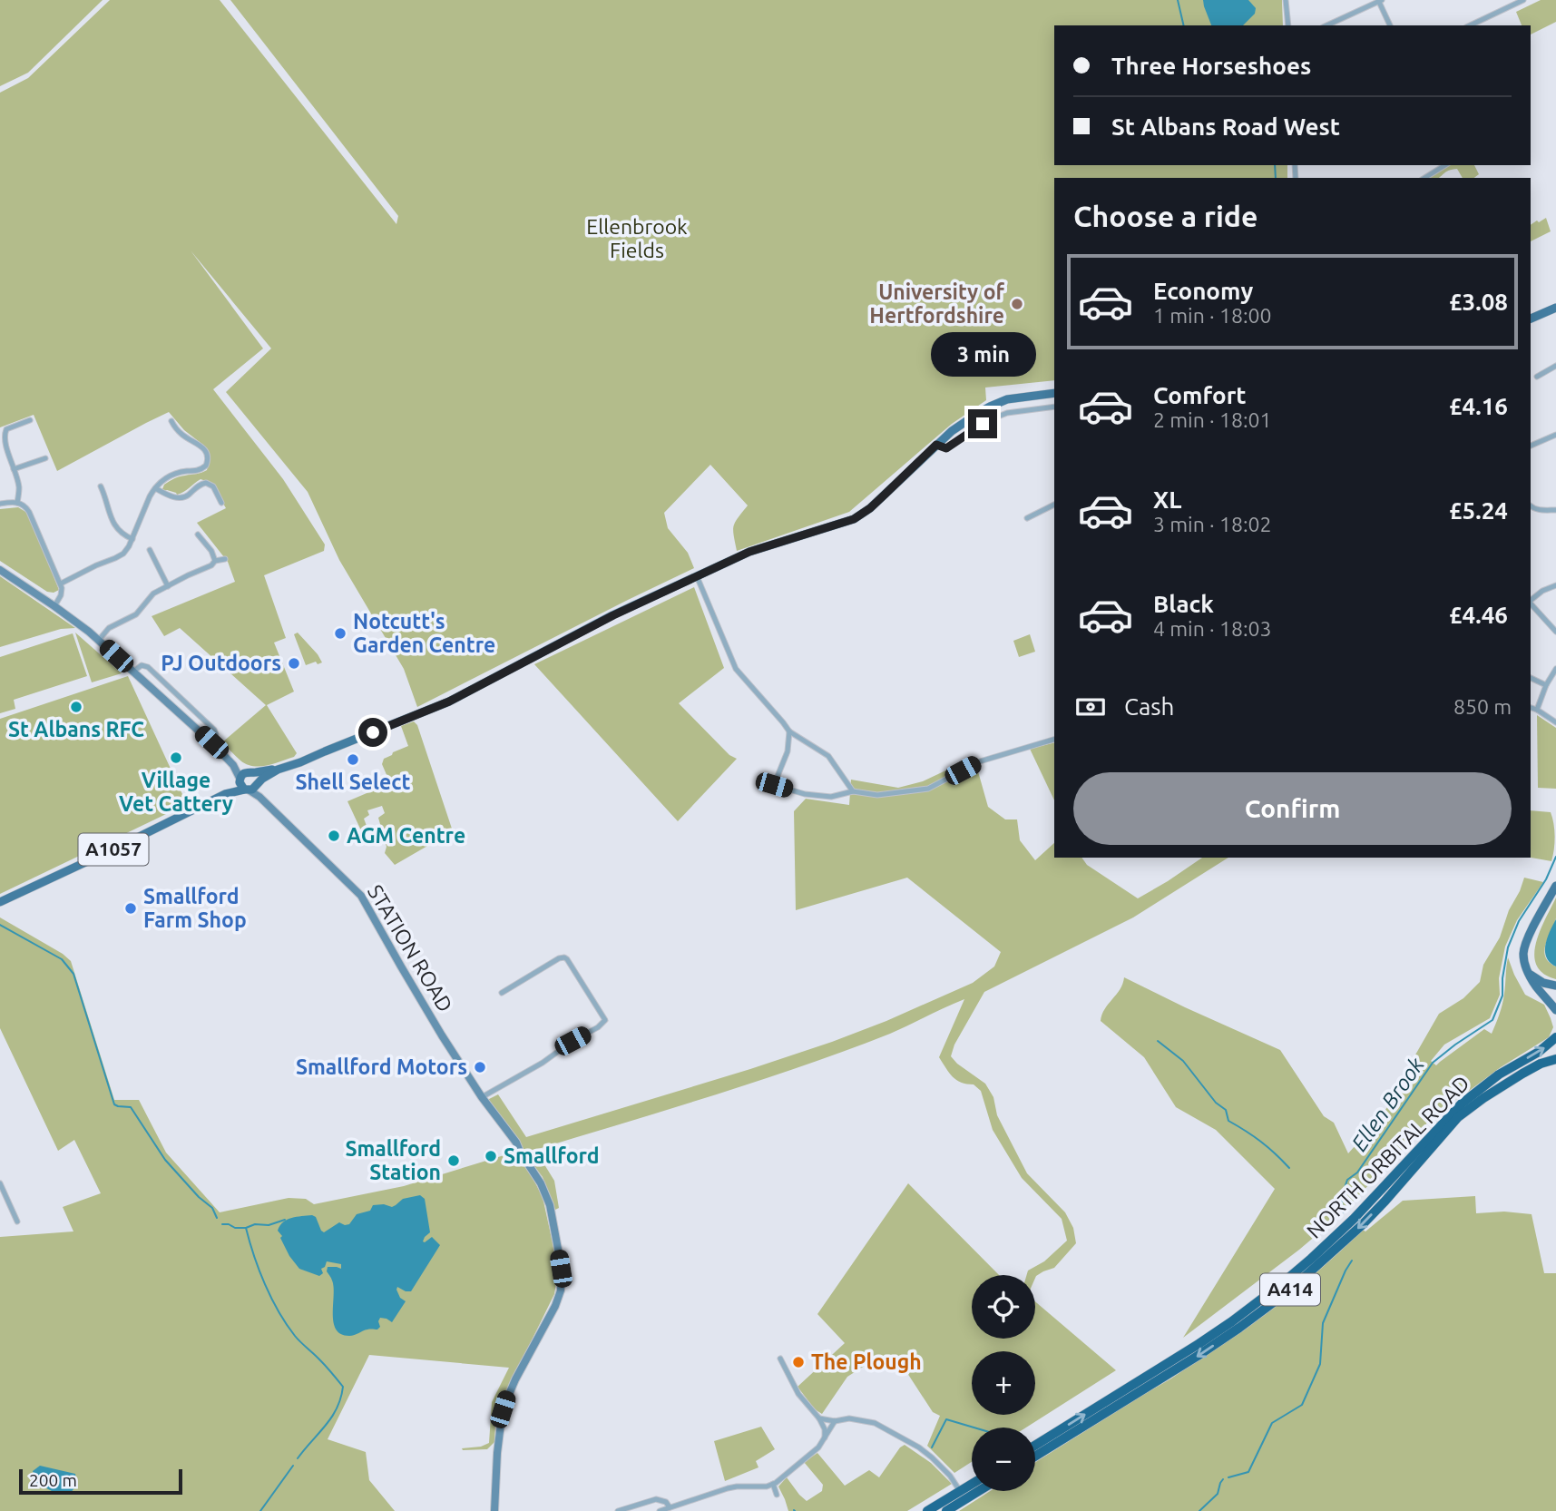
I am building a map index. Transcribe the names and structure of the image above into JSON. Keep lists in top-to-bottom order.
{
  "streets": {
    "highway": ["NORTH ORBITAL ROAD", "A414"],
    "main road": ["A1057"],
    "street": ["STATION ROAD"]
  },
  "crossings": [
    ["A1057", "STATION ROAD"]
  ],
  "water": ["Ellen Brook"],
  "parks": ["Ellenbrook Fields"],
  "places": [
    "University of Hertfordshire",
    "Notcutt's Garden Centre",
    "PJ Outdoors",
    "St Albans RFC",
    "Village Vet Cattery",
    "Shell Select",
    "AGM Centre",
    "Smallford Farm Shop",
    "Smallford Motors",
    "Smallford",
    "Smallford Station",
    "The Plough"
  ],
  "scale_bar": "200 m",
  "page": {
    "banner": ["Three Horseshoes", "St Albans Road West"],
    "heading": "Choose a ride",
    "list": [
      {
        "name": "Economy",
        "note": "1 min · 18:00",
        "value": "£3.08"
      },
      {
        "name": "Comfort",
        "note": "2 min · 18:01",
        "value": "£4.16"
      },
      {
        "name": "XL",
        "note": "3 min · 18:02",
        "value": "£5.24"
      },
      {
        "name": "Black",
        "note": "4 min · 18:03",
        "value": "£4.46"
      }
    ],
    "bubble": "3 min",
    "pay": ["Cash", "850 m"],
    "buttons": "Confirm",
    "map_buttons": ["+", "−"],
    "scale": "200 m"
  }
}
